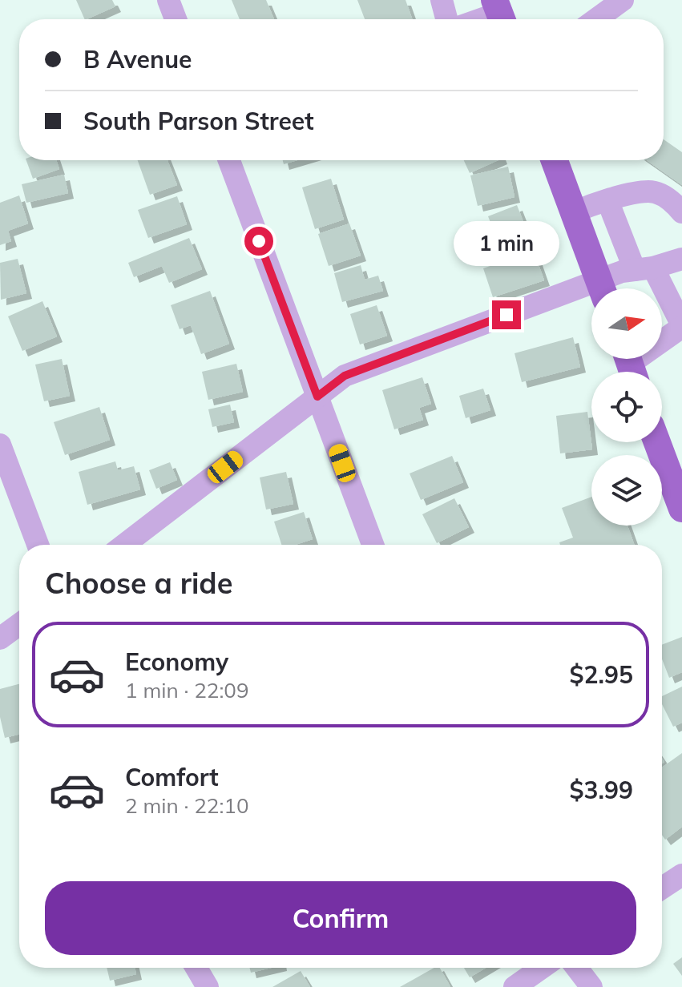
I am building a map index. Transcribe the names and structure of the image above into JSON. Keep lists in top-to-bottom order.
{
  "north": "right",
  "page": {
    "banner": ["B Avenue", "South Parson Street"],
    "bubble": "1 min",
    "heading": "Choose a ride",
    "list": [
      {
        "name": "Economy",
        "note": "1 min · 22:09",
        "value": "$2.95"
      },
      {
        "name": "Comfort",
        "note": "2 min · 22:10",
        "value": "$3.99"
      }
    ],
    "buttons": "Confirm"
  }
}
